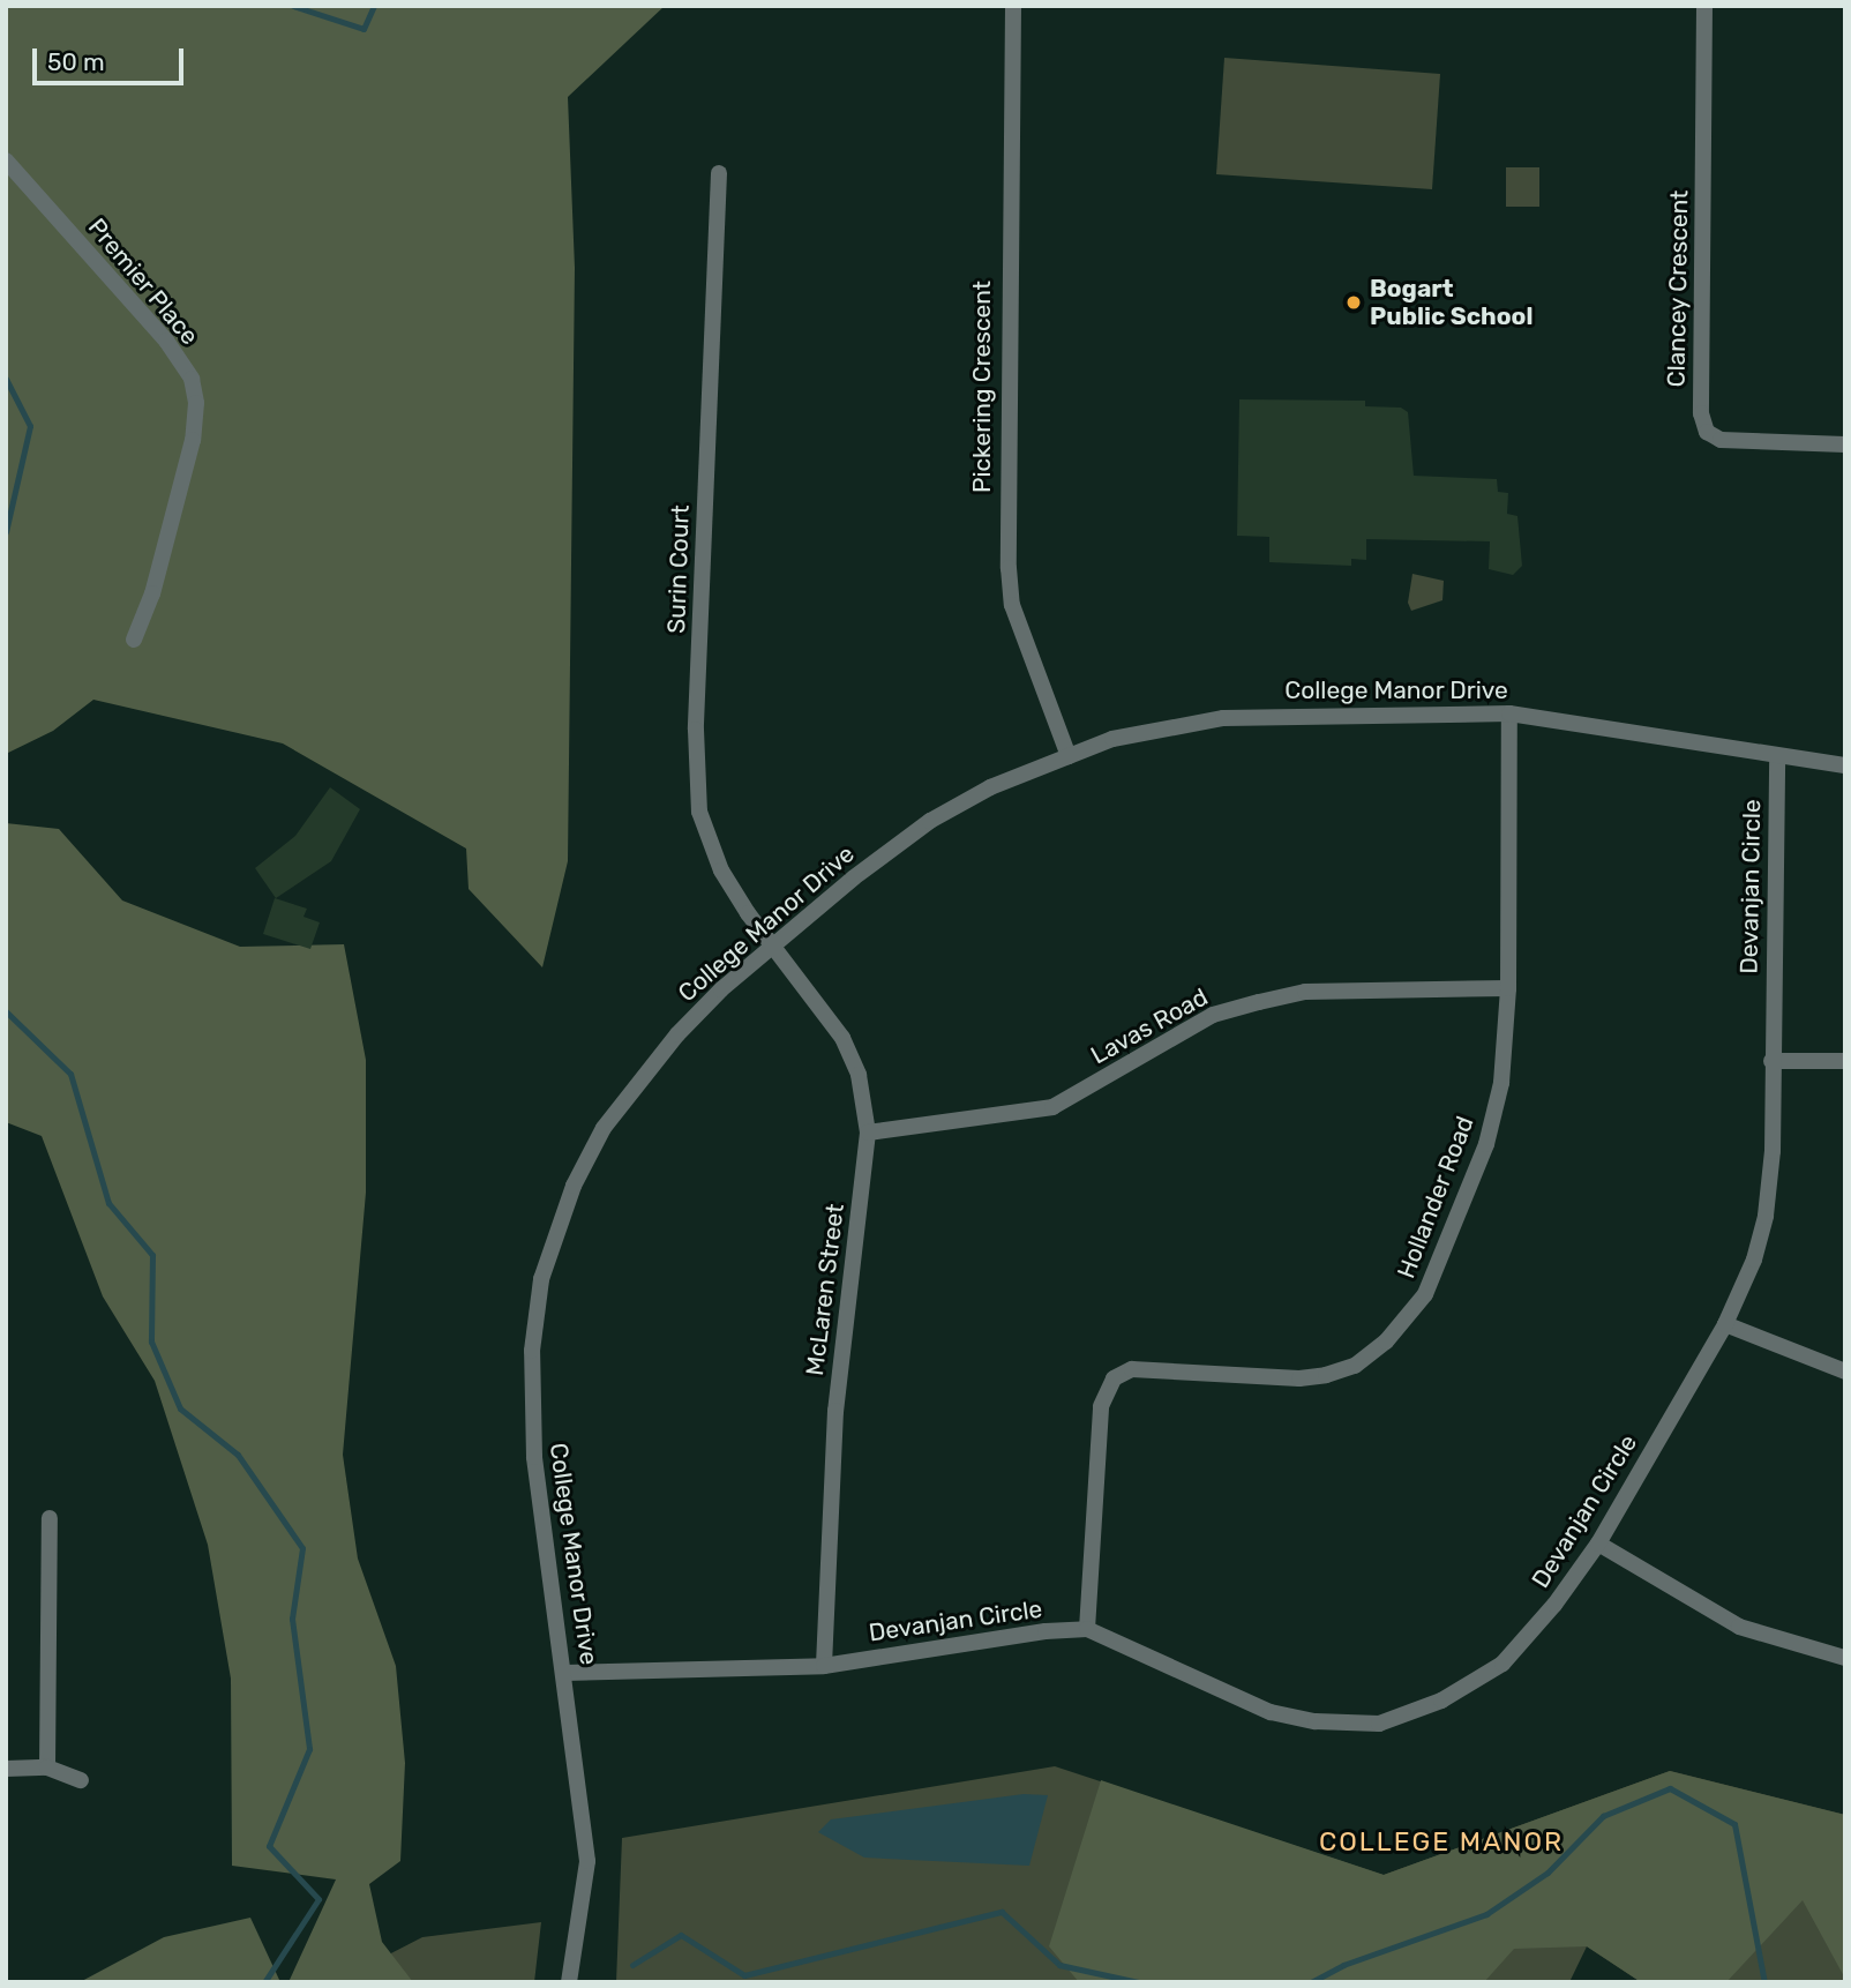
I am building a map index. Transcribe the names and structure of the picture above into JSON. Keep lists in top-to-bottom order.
{
  "streets": {
    "street": [
      "Premier Place",
      "Clancey Crescent",
      "Pickering Crescent",
      "Surin Court",
      "College Manor Drive",
      "Devanjan Circle",
      "Lavas Road",
      "Hollander Road",
      "McLaren Street"
    ]
  },
  "crossings": [
    ["Pickering Crescent", "College Manor Drive"],
    ["Surin Court", "College Manor Drive"],
    ["Surin Court", "McLaren Street"],
    ["College Manor Drive", "Devanjan Circle"],
    ["College Manor Drive", "Hollander Road"],
    ["College Manor Drive", "McLaren Street"],
    ["Devanjan Circle", "Hollander Road"],
    ["Devanjan Circle", "McLaren Street"],
    ["Lavas Road", "Hollander Road"],
    ["Lavas Road", "McLaren Street"]
  ],
  "districts": ["COLLEGE MANOR"],
  "places": ["Bogart Public School"],
  "scale_bar": "50 m"
}
